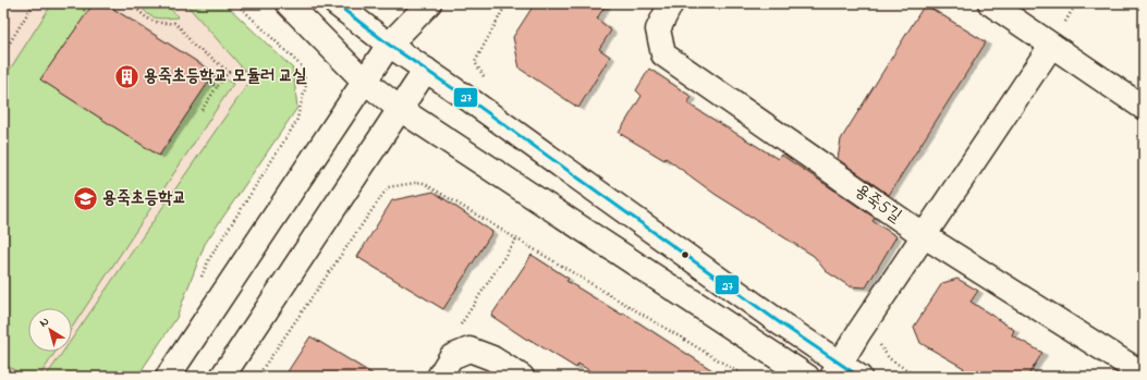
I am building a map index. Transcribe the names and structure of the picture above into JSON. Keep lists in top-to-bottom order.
{
  "streets": {
    "street": ["용죽5길"]
  },
  "places": {
    "building": ["용죽초등학교 모듈러 교실"],
    "school or university": ["용죽초등학교"]
  },
  "lines": ["transit line 27"],
  "north": "top left"
}
